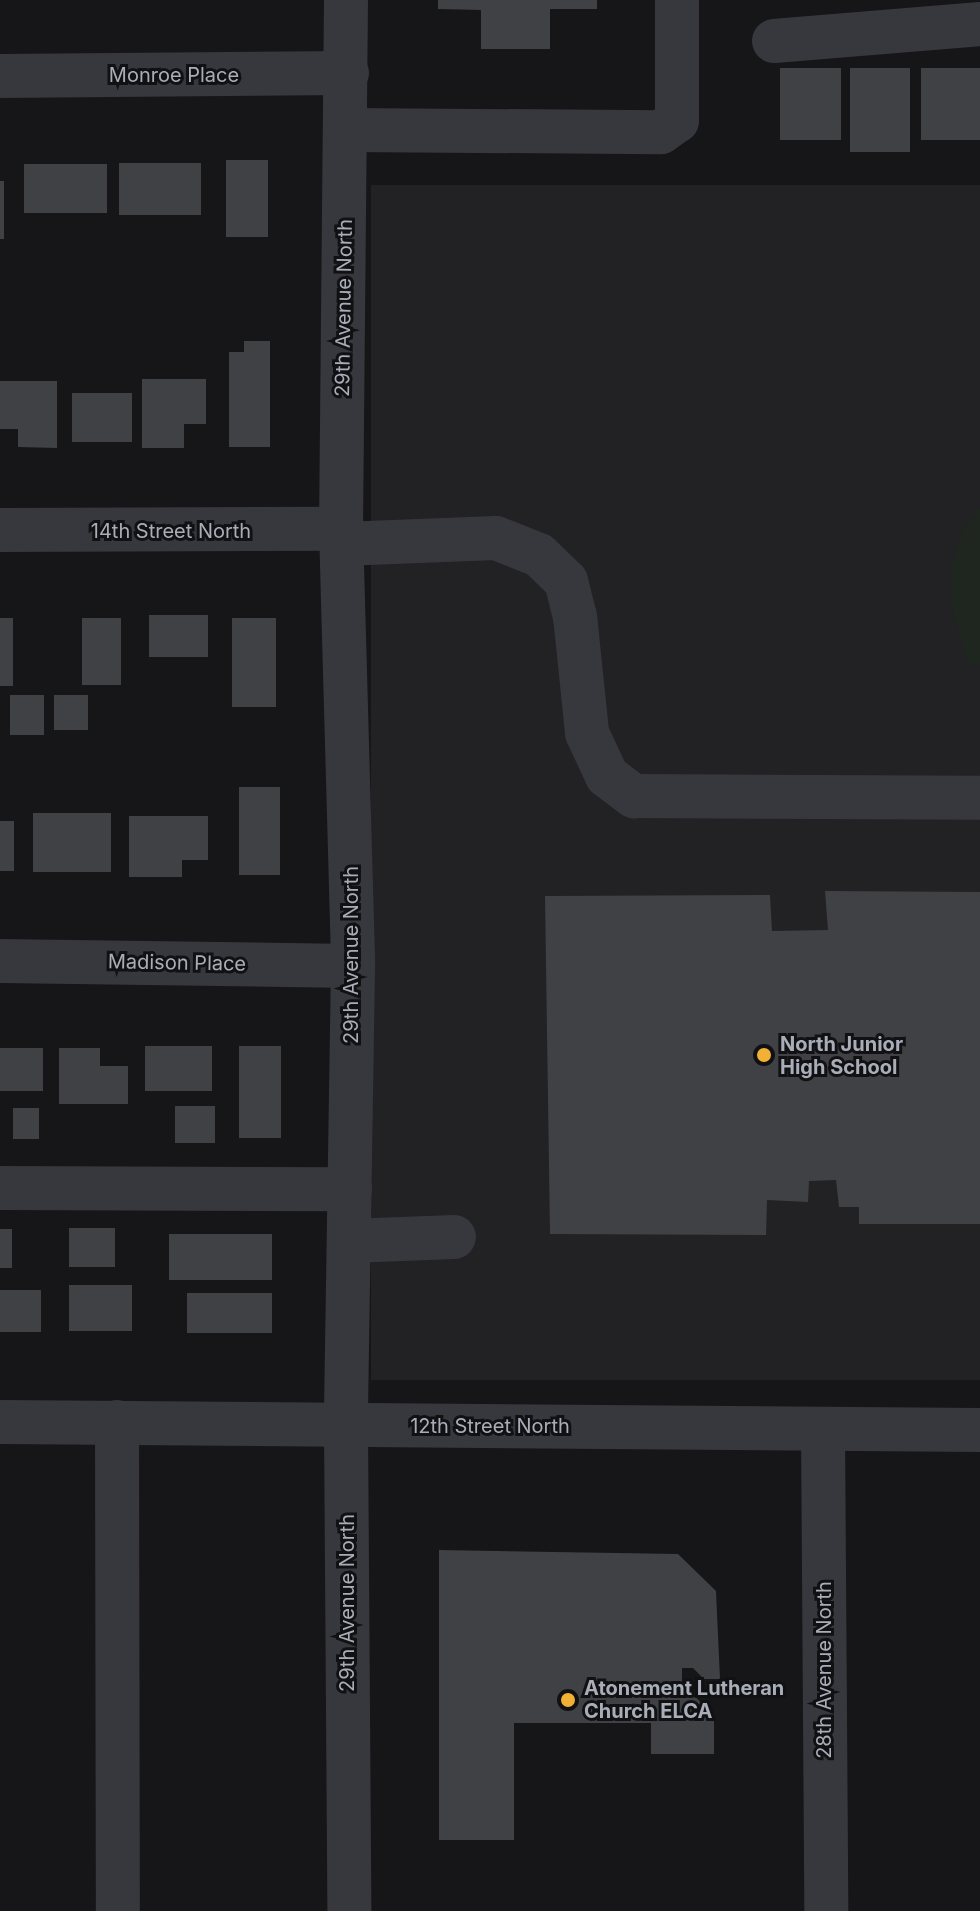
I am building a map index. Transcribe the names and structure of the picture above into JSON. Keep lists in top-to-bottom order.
{
  "streets": {
    "street": [
      "Monroe Place",
      "29th Avenue North",
      "14th Street North",
      "Madison Place",
      "12th Street North",
      "28th Avenue North"
    ]
  },
  "crossings": [
    ["Monroe Place", "29th Avenue North"],
    ["29th Avenue North", "14th Street North"],
    ["29th Avenue North", "Madison Place"],
    ["29th Avenue North", "12th Street North"],
    ["12th Street North", "28th Avenue North"]
  ],
  "places": ["North Junior High School", "Atonement Lutheran Church ELCA"]
}
